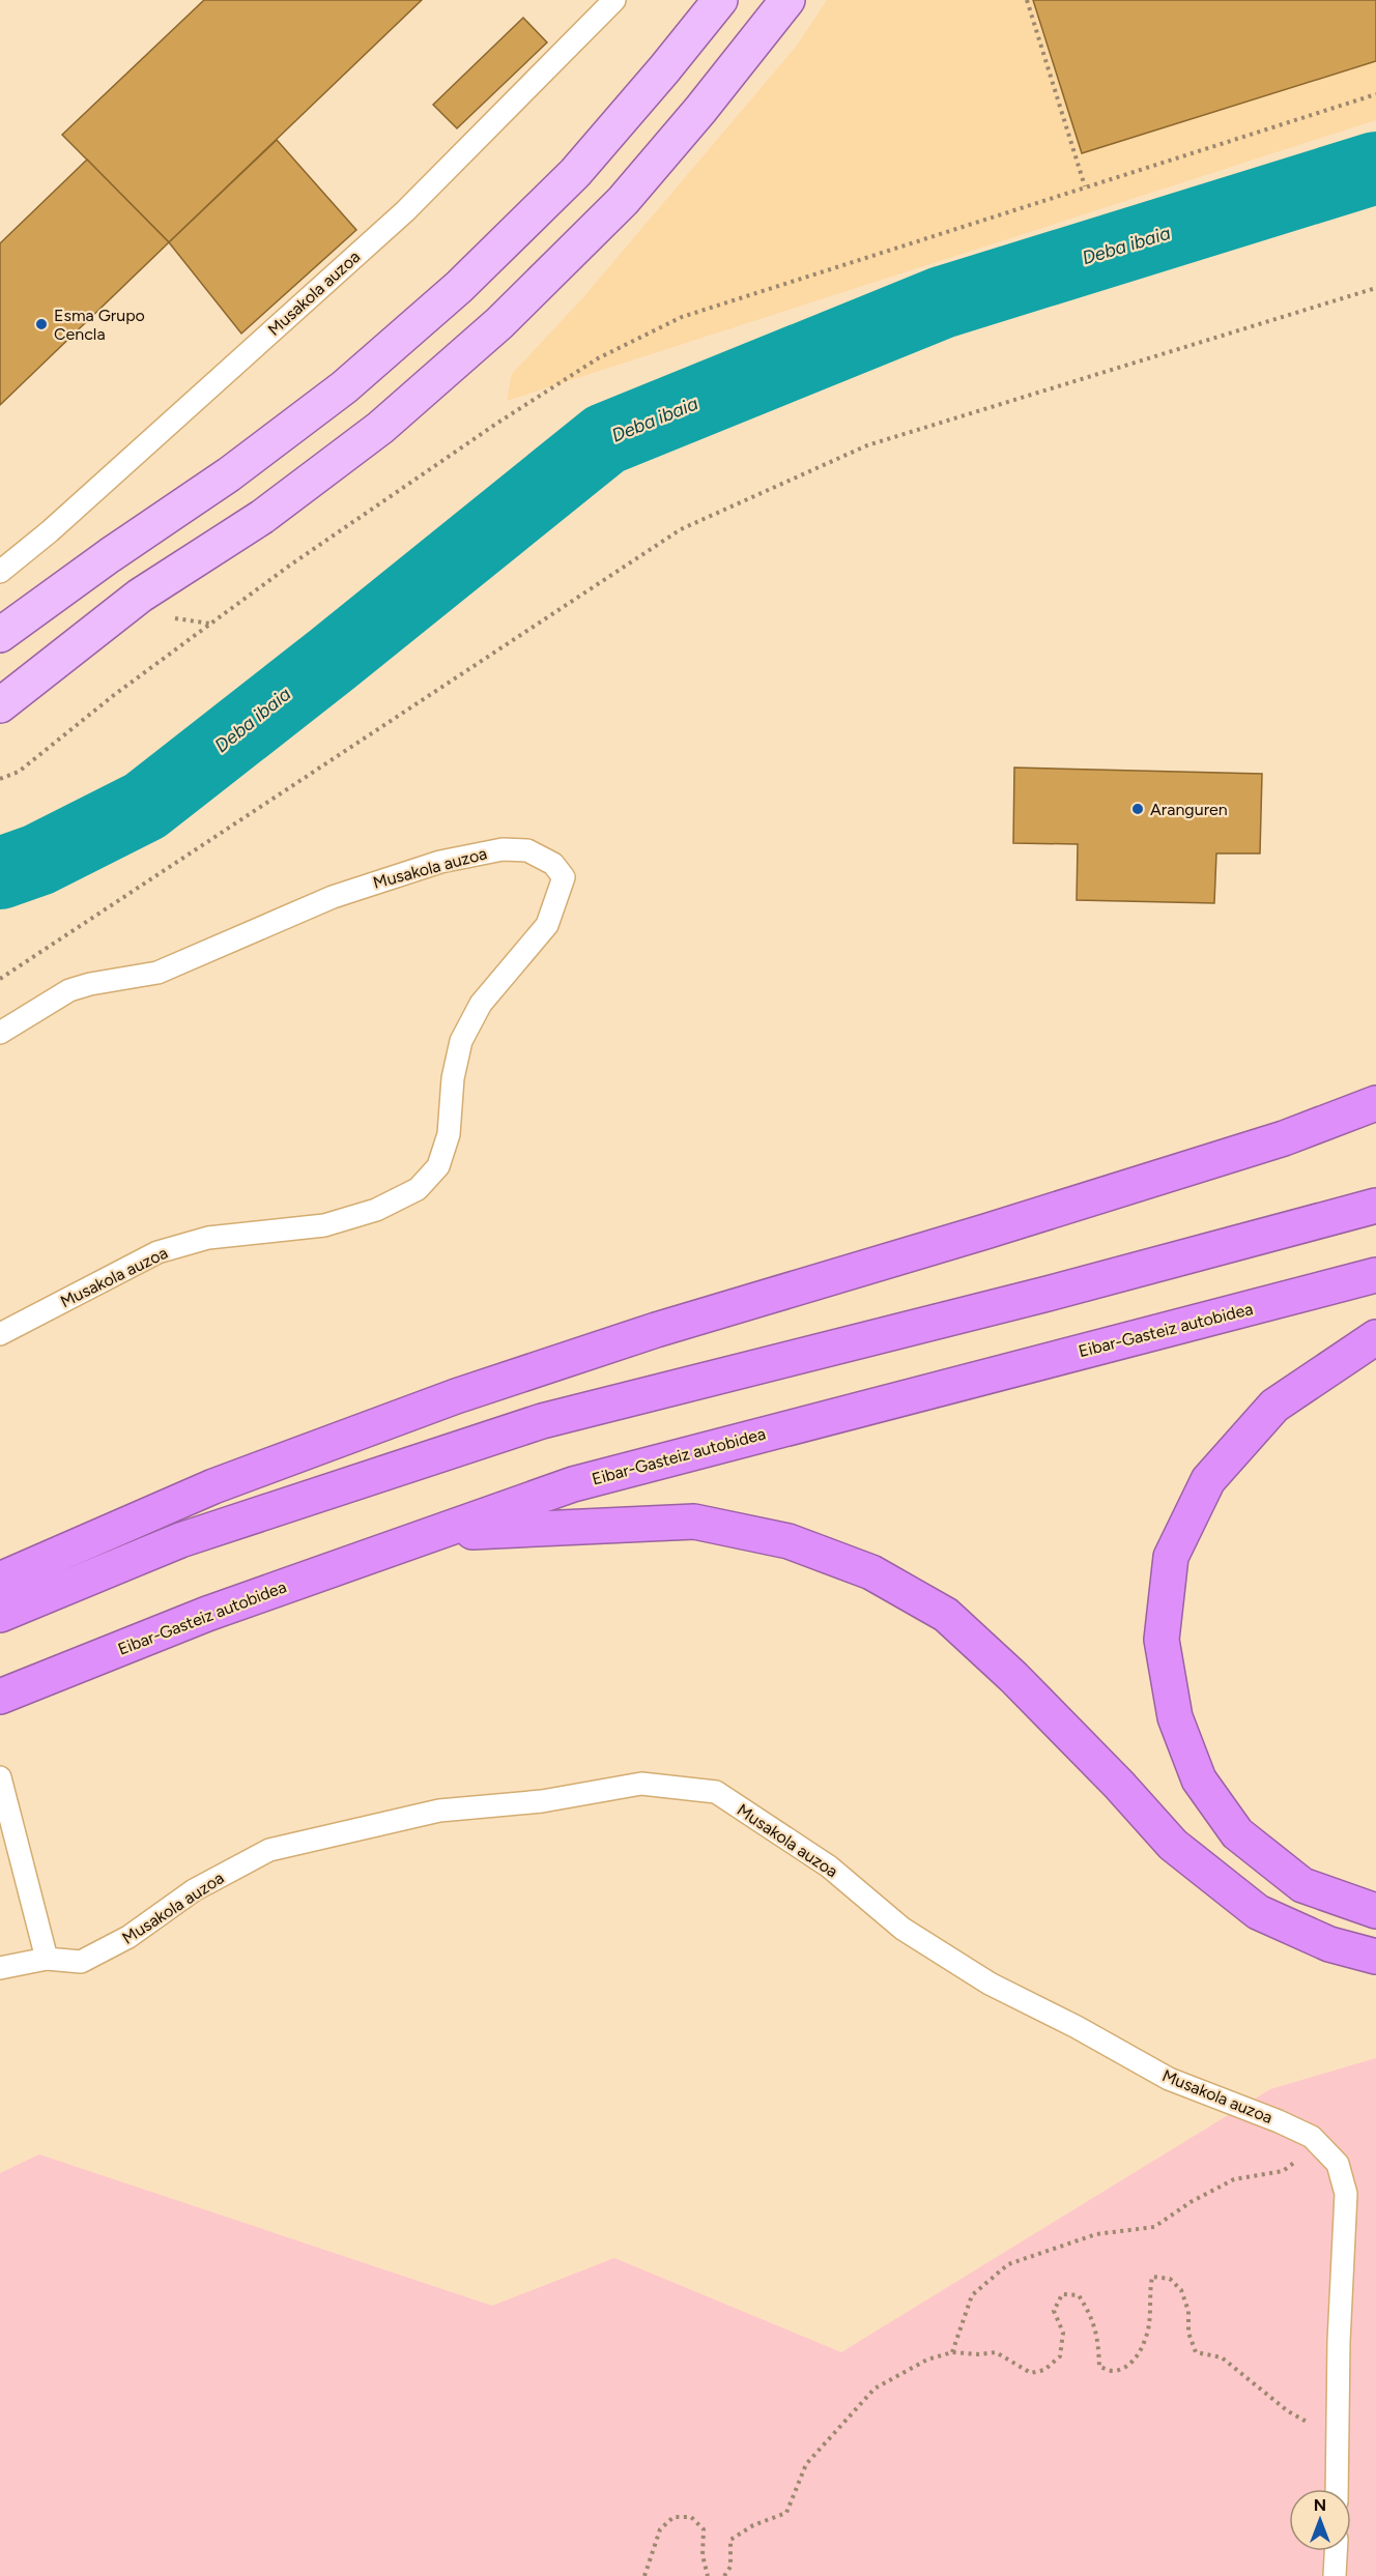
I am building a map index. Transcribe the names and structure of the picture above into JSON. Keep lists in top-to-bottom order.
{
  "streets": {
    "highway": ["Eibar-Gasteiz autobidea"],
    "lane": ["Musakola auzoa"]
  },
  "water": ["Deba ibaia"],
  "places": ["Esma Grupo Cencla", "Aranguren"],
  "north": "top"
}
